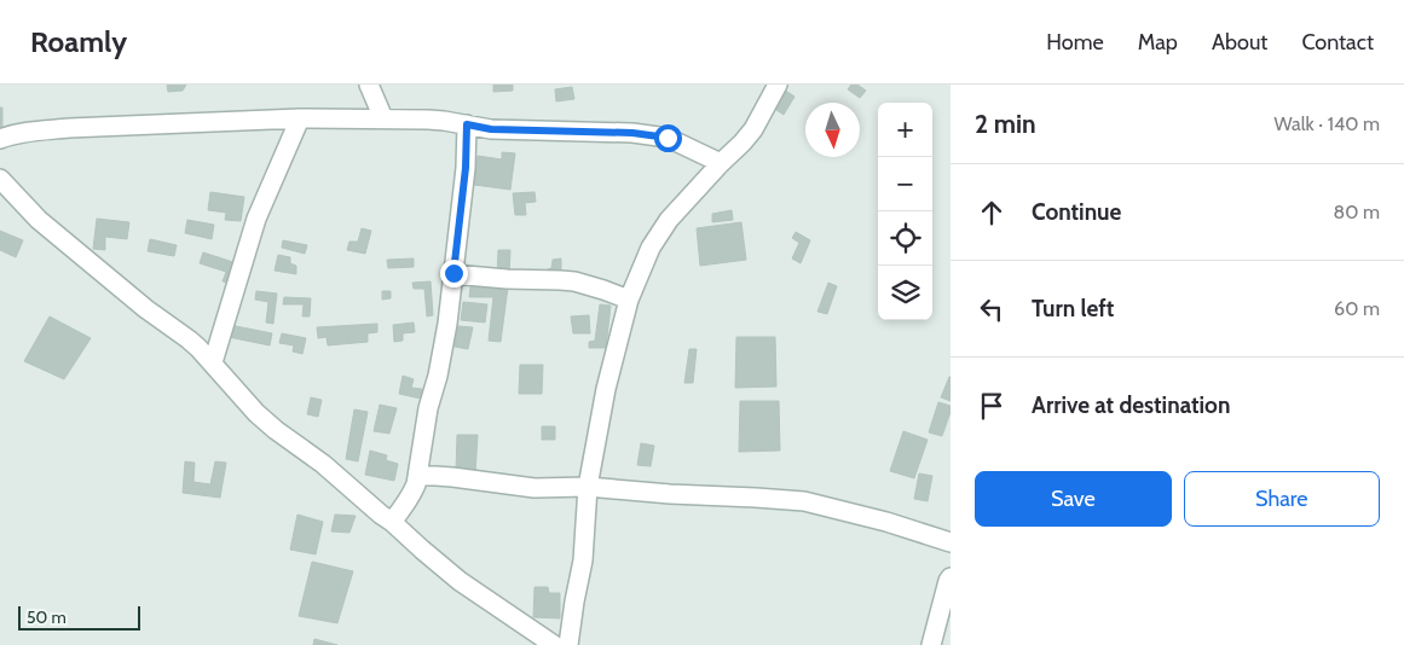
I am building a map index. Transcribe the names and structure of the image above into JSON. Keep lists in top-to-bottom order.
{
  "scale_bar": "50 m",
  "north": "bottom",
  "page": {
    "header": "Roamly",
    "nav": [
      "Home",
      "Map",
      "About",
      "Contact"
    ],
    "heading": ["2 min", "Walk · 140 m"],
    "map_buttons": ["+", "−"],
    "list": [
      ["Continue", "80 m"],
      ["Turn left", "60 m"],
      "Arrive at destination"
    ],
    "buttons": ["Save", "Share"],
    "scale": "50 m"
  }
}
